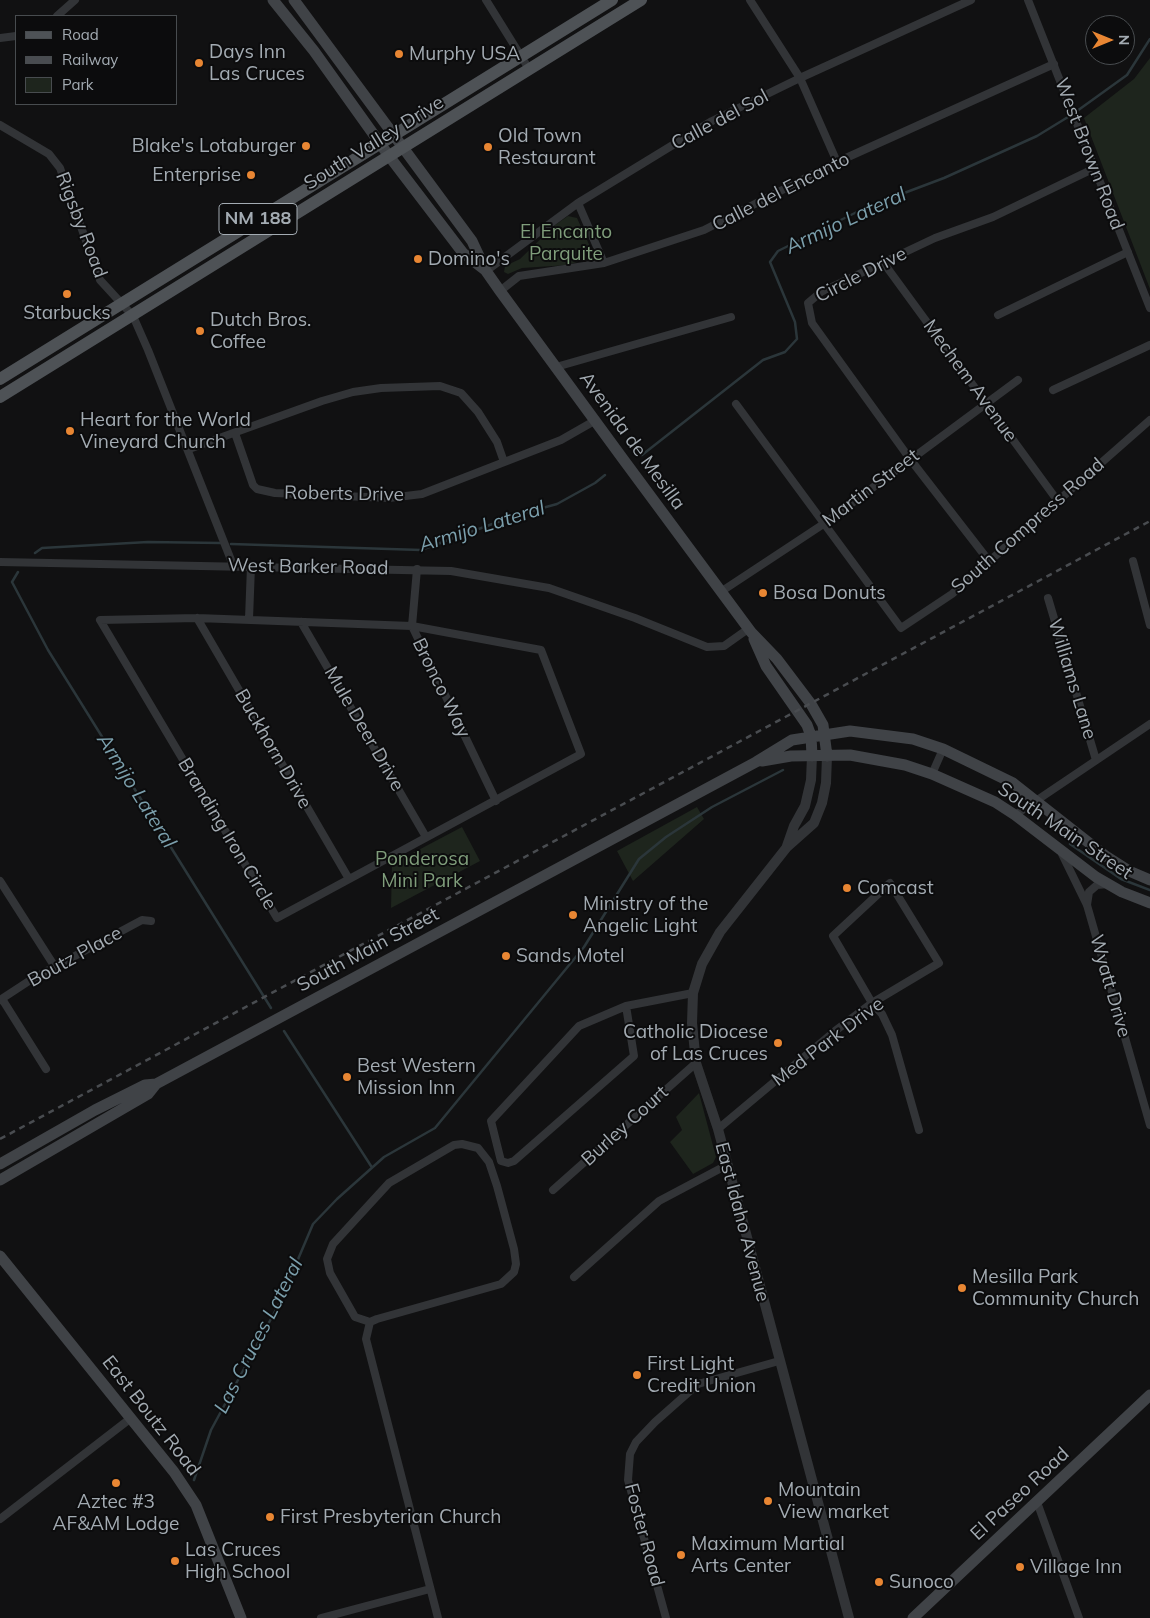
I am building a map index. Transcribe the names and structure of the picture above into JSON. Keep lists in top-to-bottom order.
{
  "streets": {
    "main road": [
      "South Valley Drive",
      "NM 188",
      "Avenida de Mesilla",
      "South Main Street",
      "East Boutz Road",
      "El Paseo Road"
    ],
    "street": [
      "Calle del Sol",
      "West Brown Road",
      "Calle del Encanto",
      "Rigsby Road",
      "Circle Drive",
      "Mechem Avenue",
      "Martin Street",
      "Roberts Drive",
      "South Compress Road",
      "West Barker Road",
      "Williams Lane",
      "Bronco Way",
      "Mule Deer Drive",
      "Buckhorn Drive",
      "Branding Iron Circle",
      "Boutz Place",
      "Wyatt Drive",
      "Med Park Drive",
      "Burley Court",
      "East Idaho Avenue",
      "Foster Road"
    ]
  },
  "crossings": [
    ["Calle del Sol", "Avenida de Mesilla"],
    ["South Valley Drive", "Rigsby Road"],
    ["South Valley Drive", "Avenida de Mesilla"],
    ["West Brown Road", "Calle del Encanto"],
    ["West Brown Road", "Circle Drive"],
    ["Calle del Encanto", "Avenida de Mesilla"],
    ["Rigsby Road", "West Barker Road"],
    ["Circle Drive", "Mechem Avenue"],
    ["Circle Drive", "Martin Street"],
    ["Circle Drive", "South Compress Road"],
    ["Mechem Avenue", "Martin Street"],
    ["Mechem Avenue", "South Compress Road"],
    ["Avenida de Mesilla", "Martin Street"],
    ["Avenida de Mesilla", "Roberts Drive"],
    ["Avenida de Mesilla", "West Barker Road"],
    ["Avenida de Mesilla", "South Main Street"],
    ["Avenida de Mesilla", "East Idaho Avenue"],
    ["Martin Street", "South Compress Road"],
    ["West Barker Road", "Bronco Way"],
    ["Bronco Way", "Branding Iron Circle"],
    ["Mule Deer Drive", "Branding Iron Circle"],
    ["Buckhorn Drive", "Branding Iron Circle"],
    ["South Main Street", "Wyatt Drive"],
    ["South Main Street", "East Idaho Avenue"],
    ["Med Park Drive", "East Idaho Avenue"],
    ["Burley Court", "East Idaho Avenue"],
    ["East Idaho Avenue", "Foster Road"]
  ],
  "water": ["Armijo Lateral", "Las Cruces Lateral"],
  "parks": ["El Encanto Parquite", "Ponderosa Mini Park"],
  "places": [
    "Murphy USA",
    "Days Inn Las Cruces",
    "Blake's Lotaburger",
    "Old Town Restaurant",
    "Enterprise",
    "Domino's",
    "Starbucks",
    "Dutch Bros. Coffee",
    "Heart for the World Vineyard Church",
    "Bosa Donuts",
    "Comcast",
    "Ministry of the Angelic Light",
    "Sands Motel",
    "Catholic Diocese of Las Cruces",
    "Best Western Mission Inn",
    "Mesilla Park Community Church",
    "First Light Credit Union",
    "Aztec #3 AF&AM Lodge",
    "Mountain View market",
    "First Presbyterian Church",
    "Maximum Martial Arts Center",
    "Las Cruces High School",
    "Village Inn",
    "Sunoco"
  ],
  "legend": ["Road", "Railway", "Park"],
  "north": "right"
}
